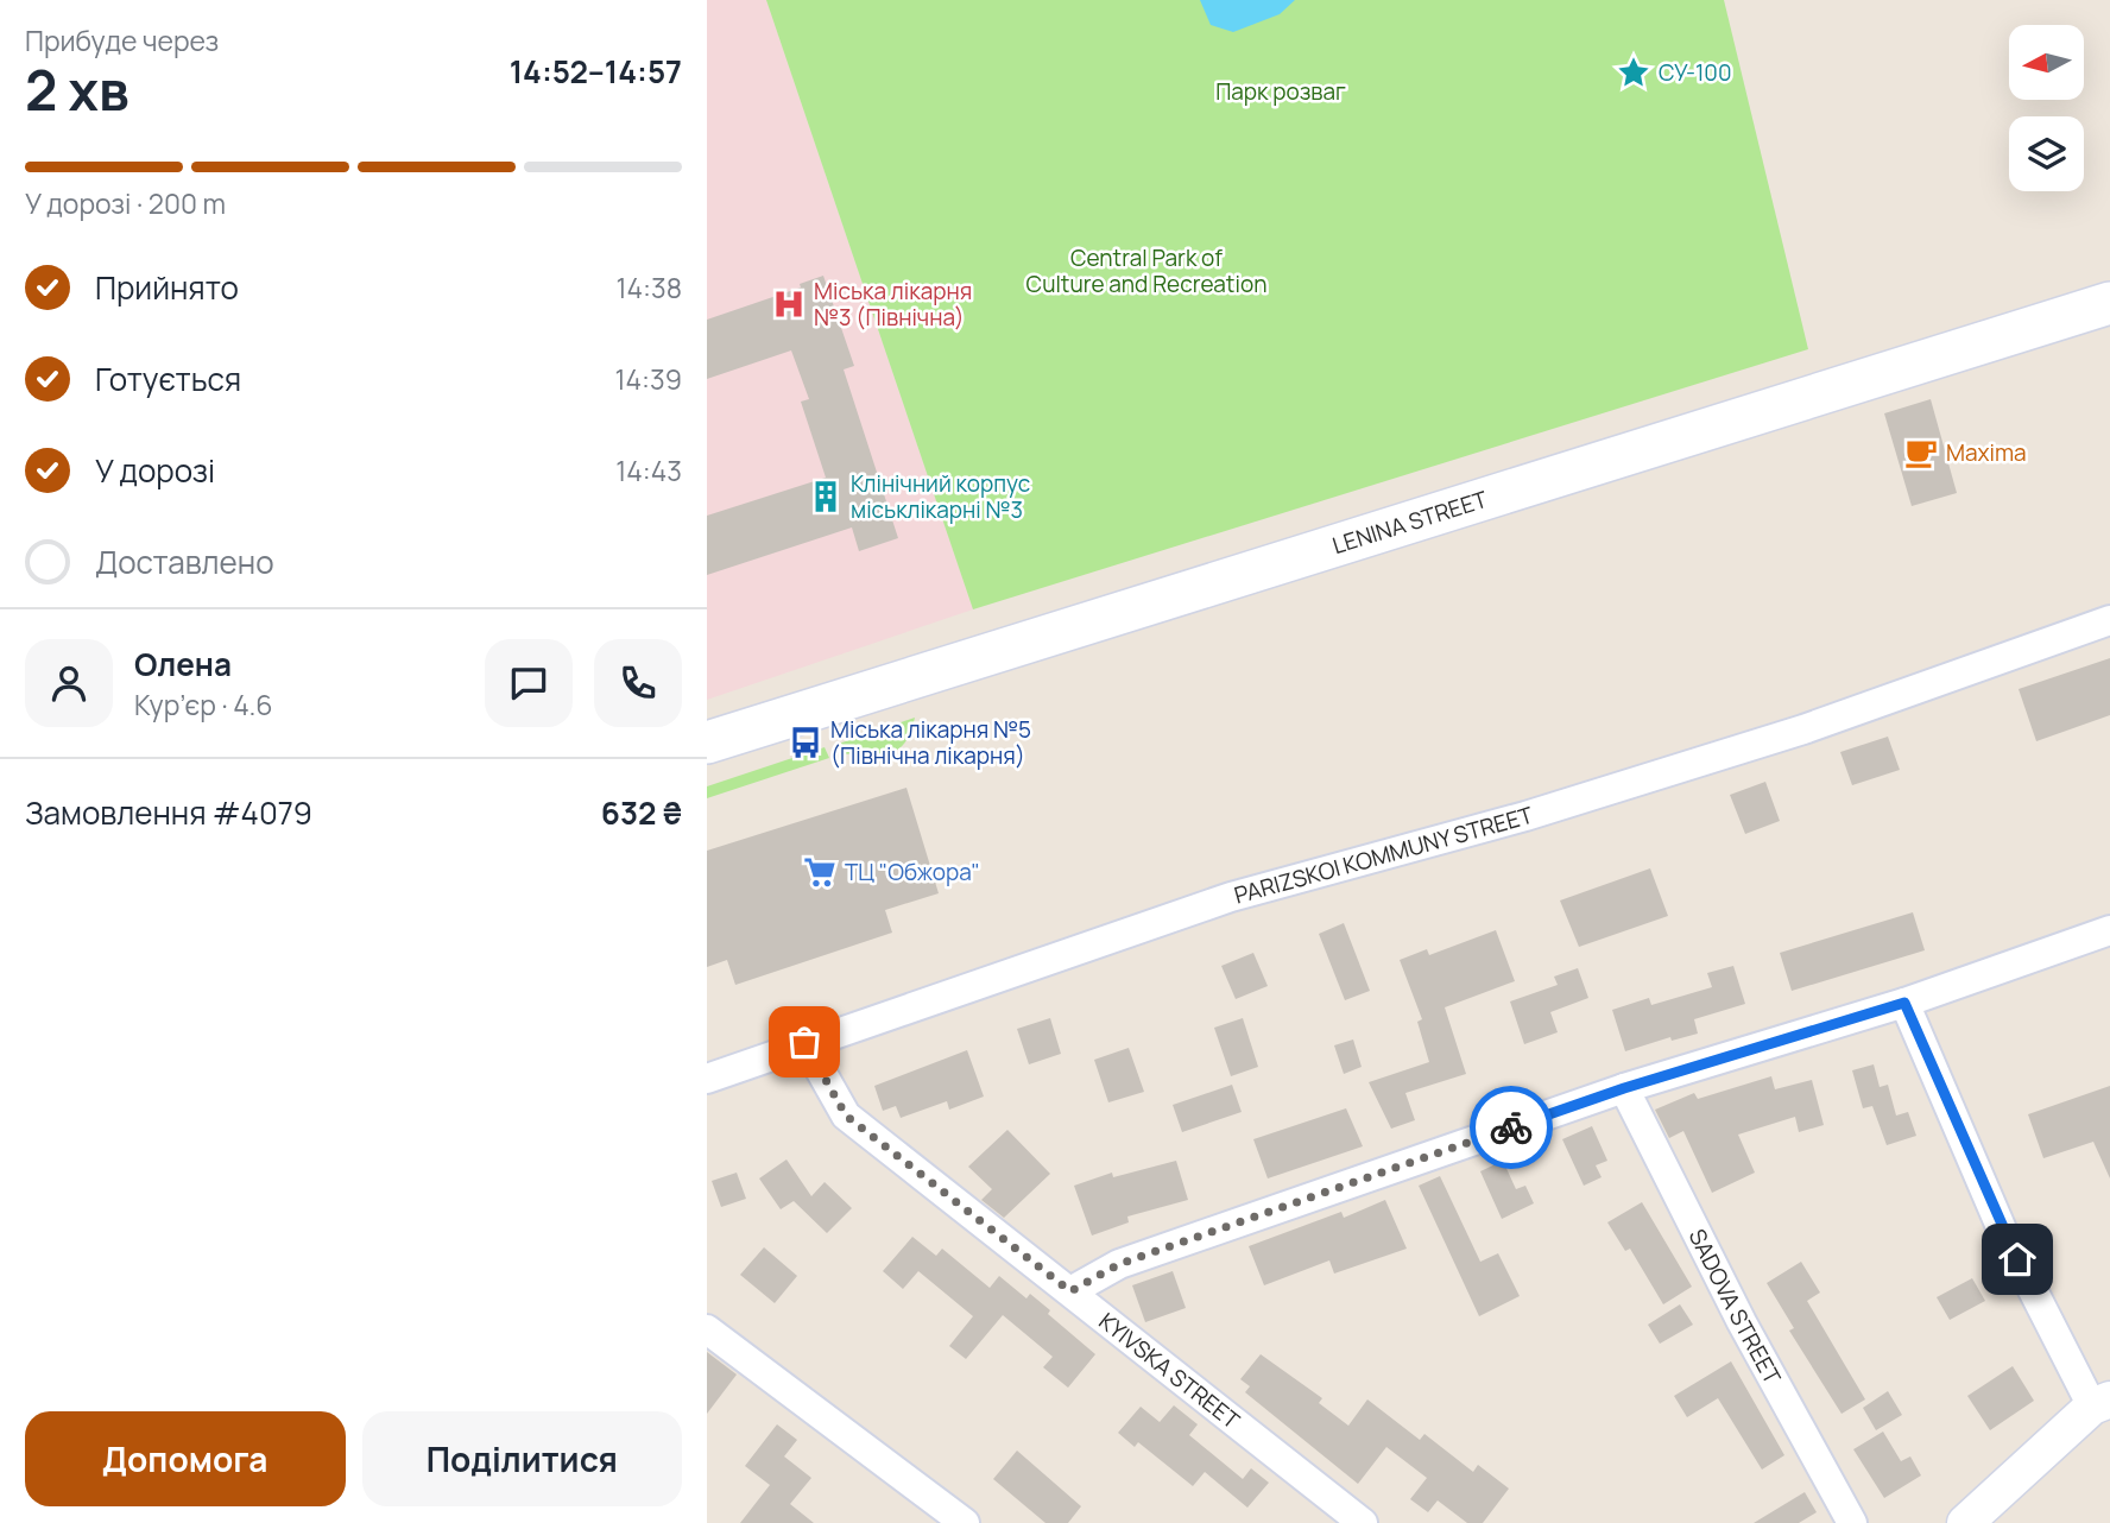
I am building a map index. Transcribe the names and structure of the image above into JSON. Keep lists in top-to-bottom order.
{
  "streets": {
    "main road": ["LENINA STREET"],
    "street": ["PARIZSKOI KOMMUNY STREET", "SADOVA STREET", "KYIVSKA STREET"]
  },
  "crossings": [
    ["PARIZSKOI KOMMUNY STREET", "KYIVSKA STREET"]
  ],
  "parks": ["Парк розваг", "Central Park of Culture and Recreation"],
  "places": {
    "place": ["СУ-100"],
    "hospital": ["Міська лікарня №3 (Північна)"],
    "cafe": ["Maxima"],
    "building": ["Клінічний корпус міськлікарні №3"],
    "bus stop": ["Міська лікарня №5 (Північна лікарня)"],
    "supermarket": ["ТЦ \"Обжора\""]
  },
  "north": "left",
  "page": {
    "heading": ["2 хв", "Прибуде через", "14:52–14:57"],
    "panel": [
      "Олена",
      "Кур’єр · 4.6",
      "Замовлення #4079",
      "632 ₴"
    ],
    "bar": "У дорозі · 200 m",
    "list": [
      ["Прийнято", "14:38"],
      ["Готується", "14:39"],
      ["У дорозі", "14:43"],
      "Доставлено"
    ],
    "buttons": ["Допомога", "Поділитися"]
  }
}
